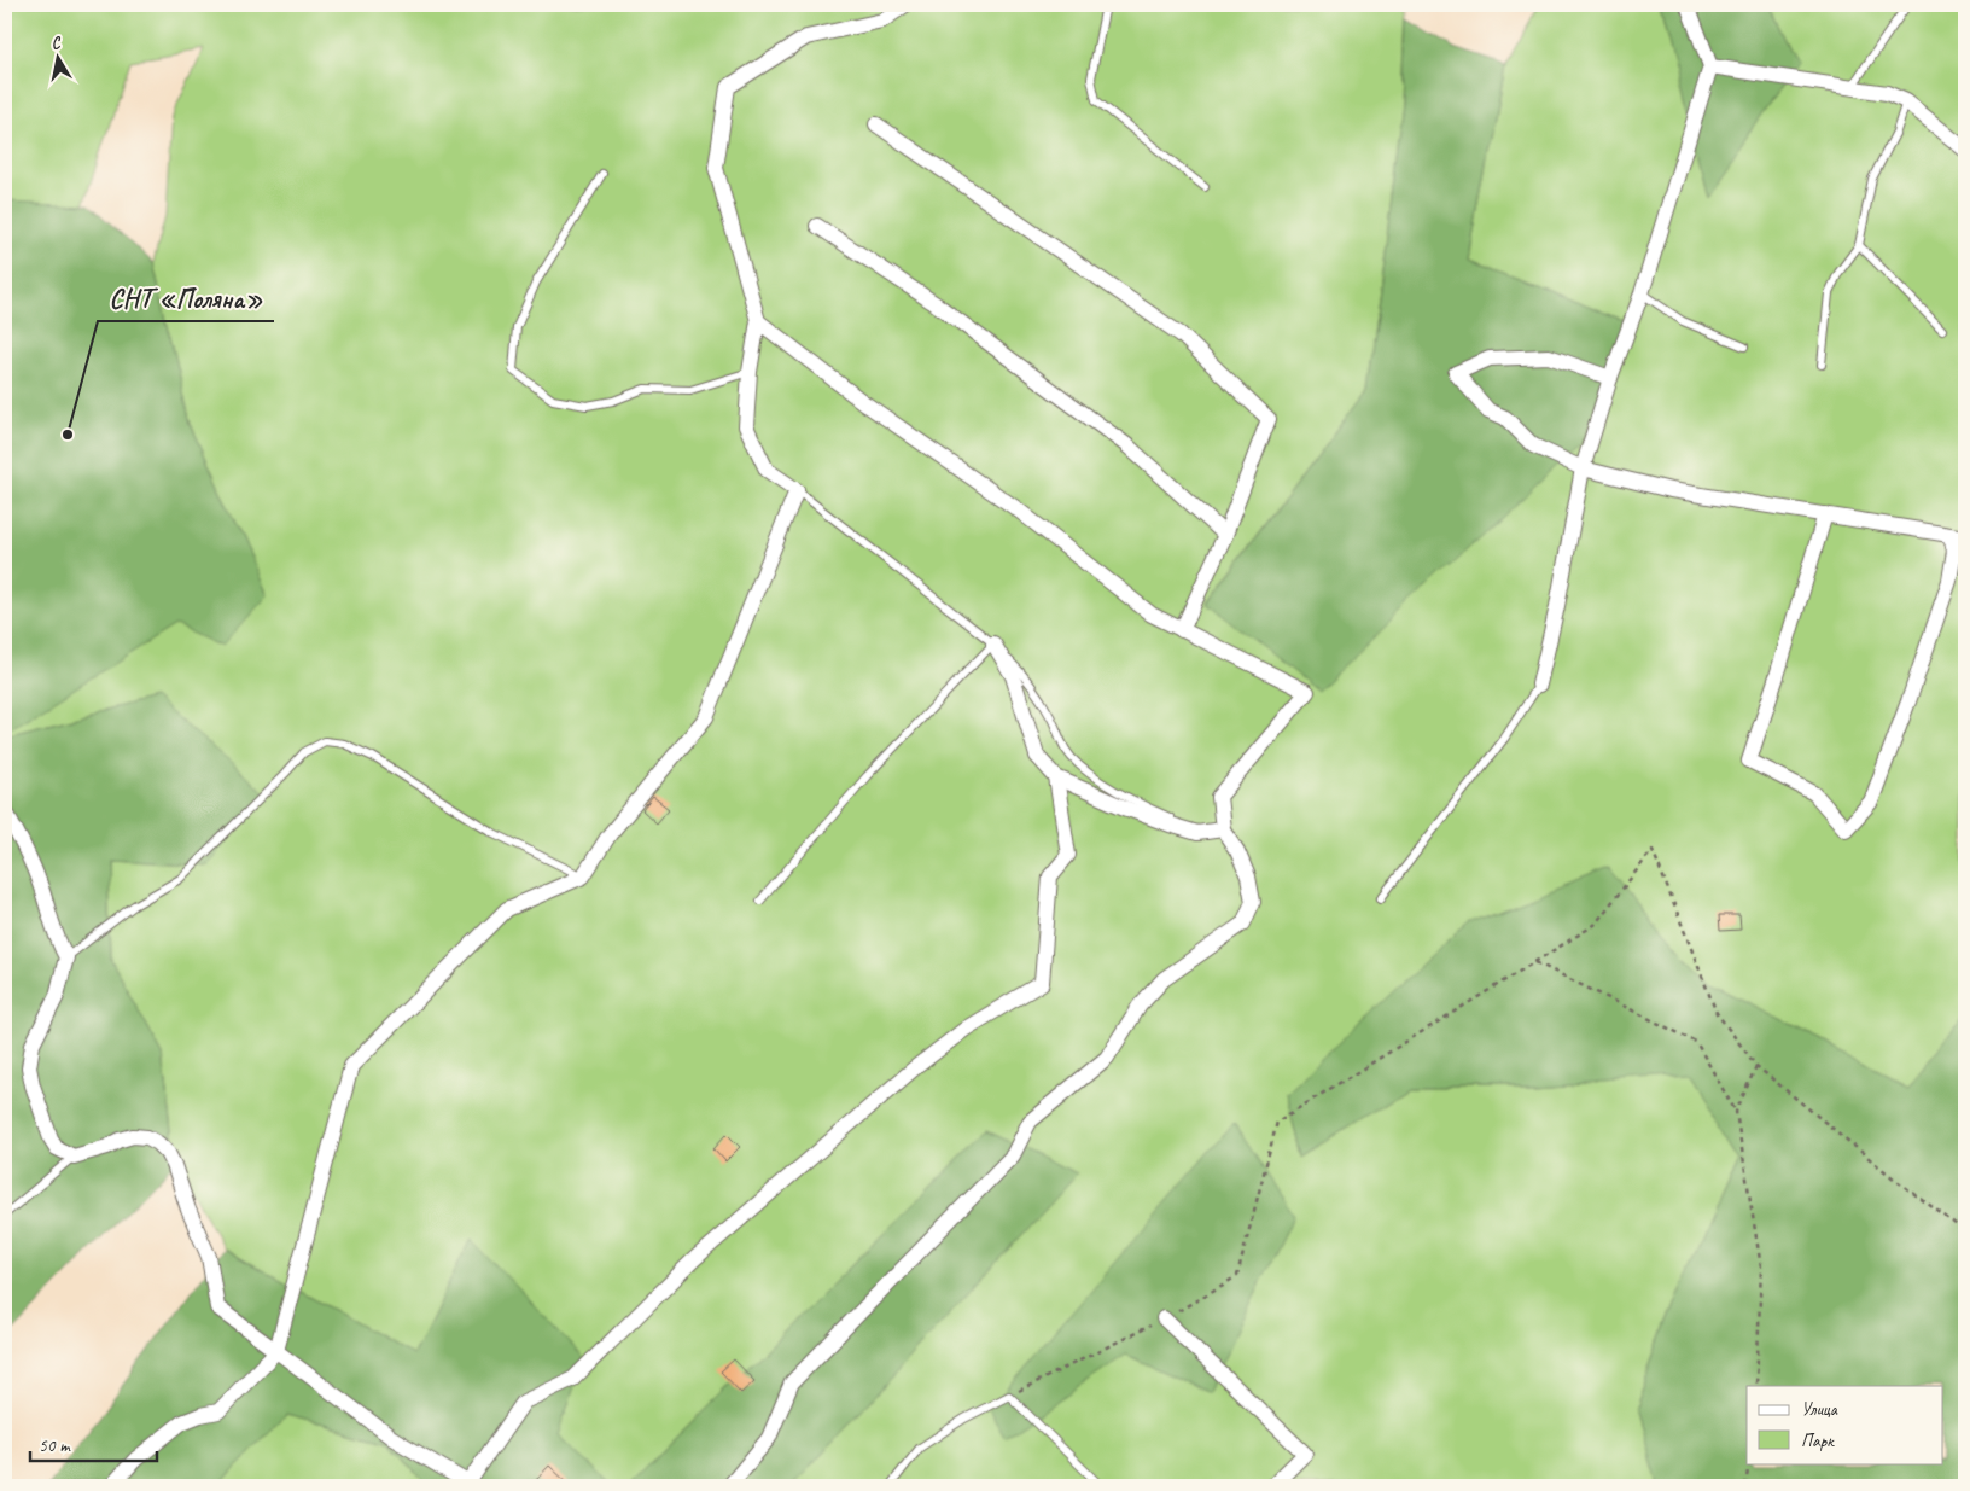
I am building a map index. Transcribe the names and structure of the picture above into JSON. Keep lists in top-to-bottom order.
{
  "places": ["СНТ «Поляна»"],
  "legend": ["Улица", "Парк"],
  "scale_bar": "50 m",
  "north": "top"
}
